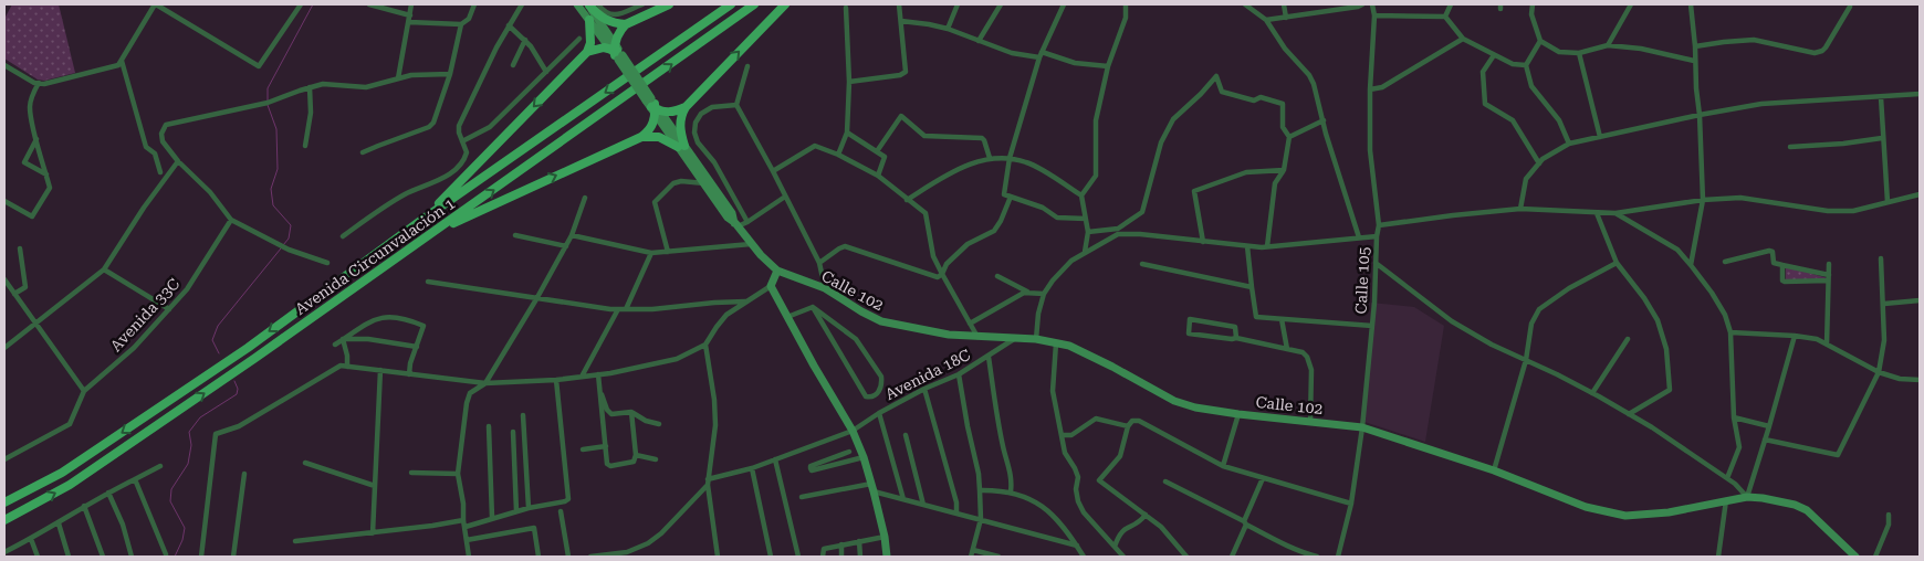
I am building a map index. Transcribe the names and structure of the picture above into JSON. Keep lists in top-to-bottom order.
{
  "streets": {
    "main road": ["Avenida Circunvalación 1", "Calle 102"],
    "street": ["Calle 105", "Avenida 33C", "Avenida 18C"]
  },
  "crossings": [
    ["Calle 105", "Calle 102"],
    ["Calle 102", "Avenida 18C"]
  ]
}
